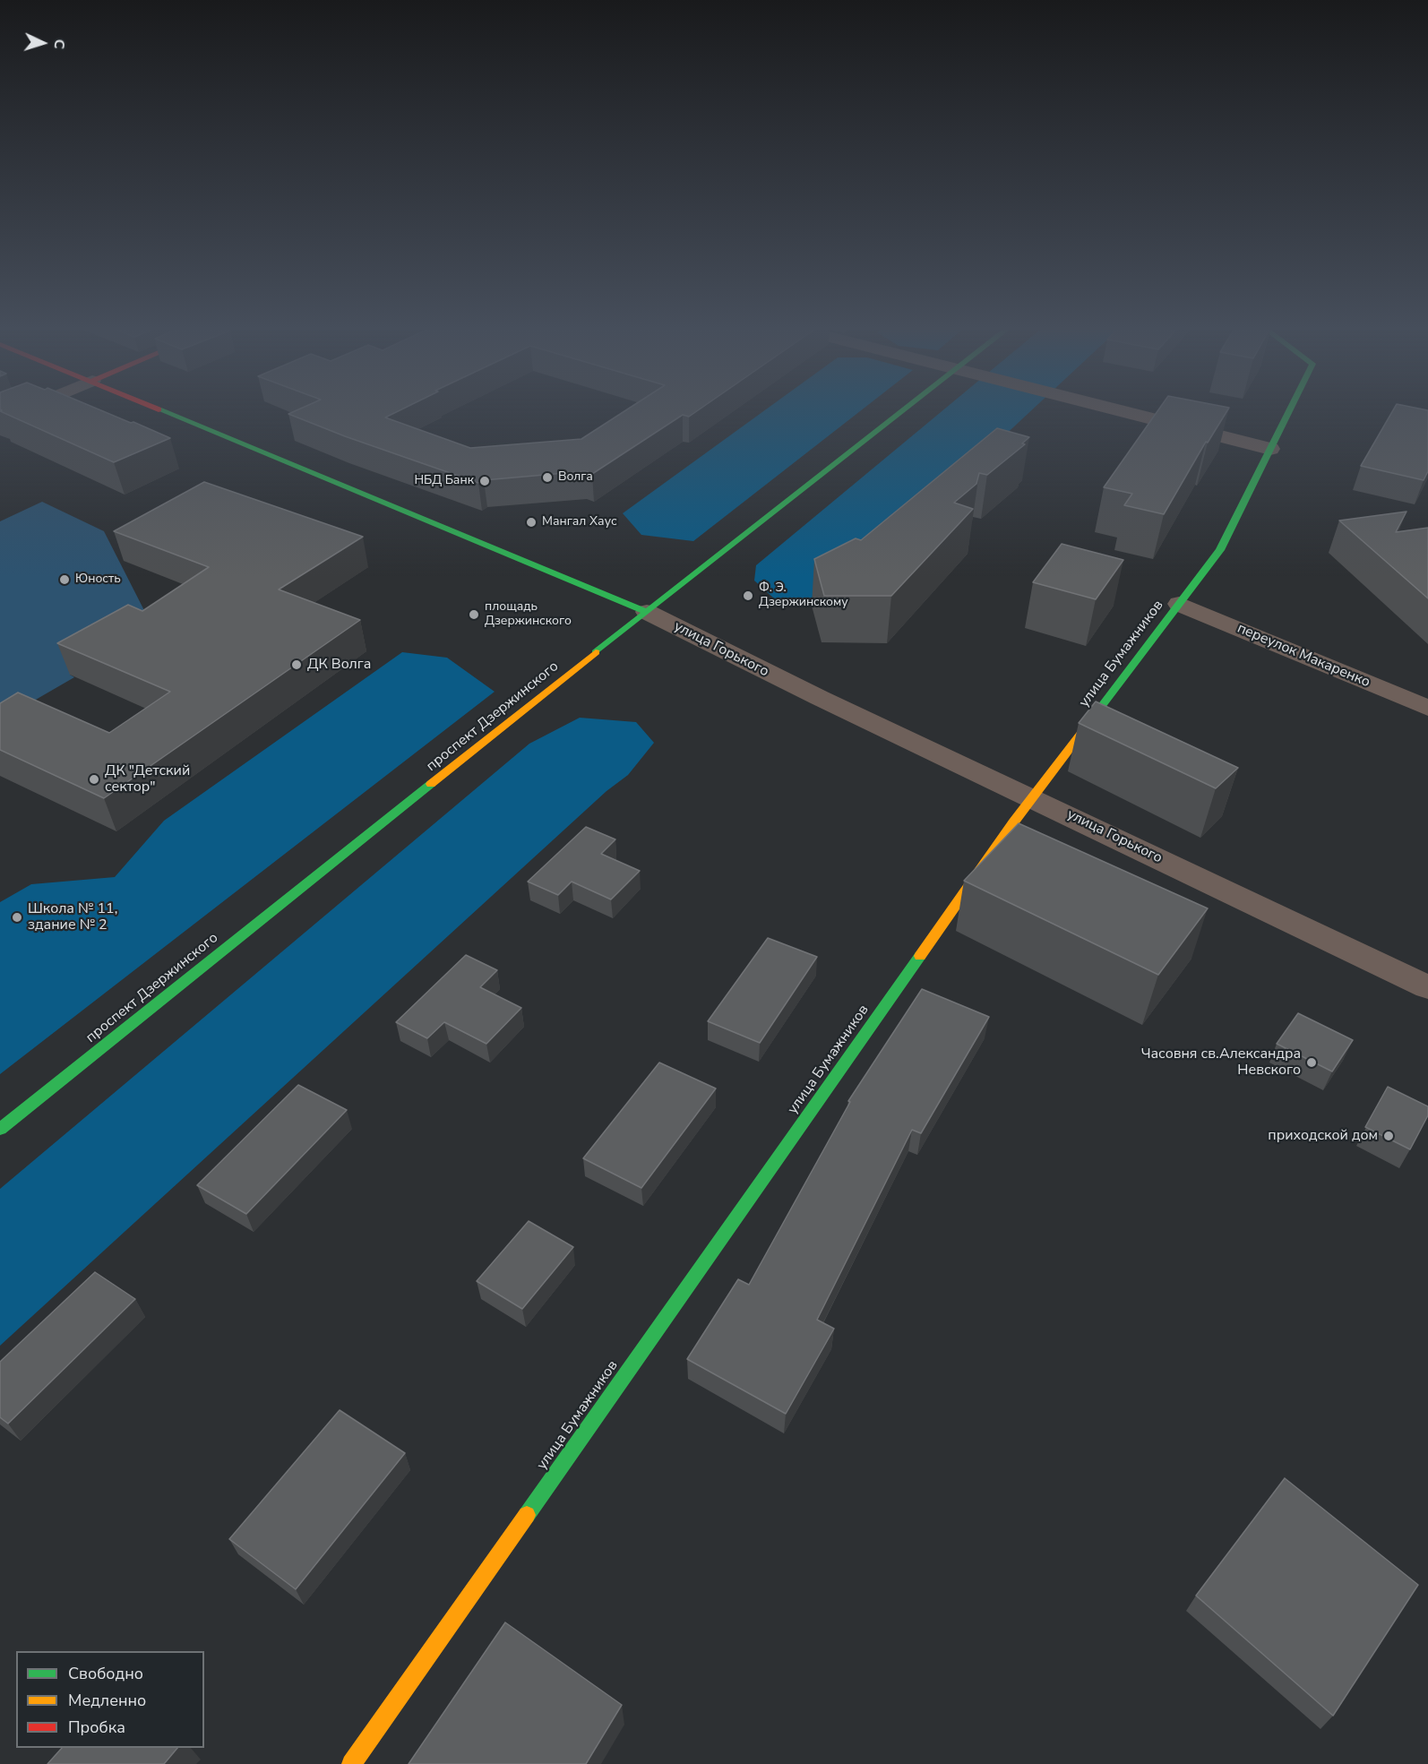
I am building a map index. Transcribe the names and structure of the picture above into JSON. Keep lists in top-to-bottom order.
{
  "streets": {
    "street": [
      "улица Горького",
      "улица Бумажников",
      "переулок Макаренко",
      "проспект Дзержинского"
    ]
  },
  "crossings": [
    ["улица Горького", "улица Бумажников"],
    ["улица Горького", "проспект Дзержинского"],
    ["улица Бумажников", "переулок Макаренко"]
  ],
  "places": [
    "Волга",
    "НБД Банк",
    "Мангал Хаус",
    "Юность",
    "Ф. Э. Дзержинскому",
    "площадь Дзержинского",
    "ДК Волга",
    "ДК \"Детский сектор\"",
    "Школа № 11, здание № 2",
    "Часовня св.Александра Невского",
    "приходской дом"
  ],
  "legend": ["Свободно", "Медленно", "Пробка"],
  "north": "right"
}
